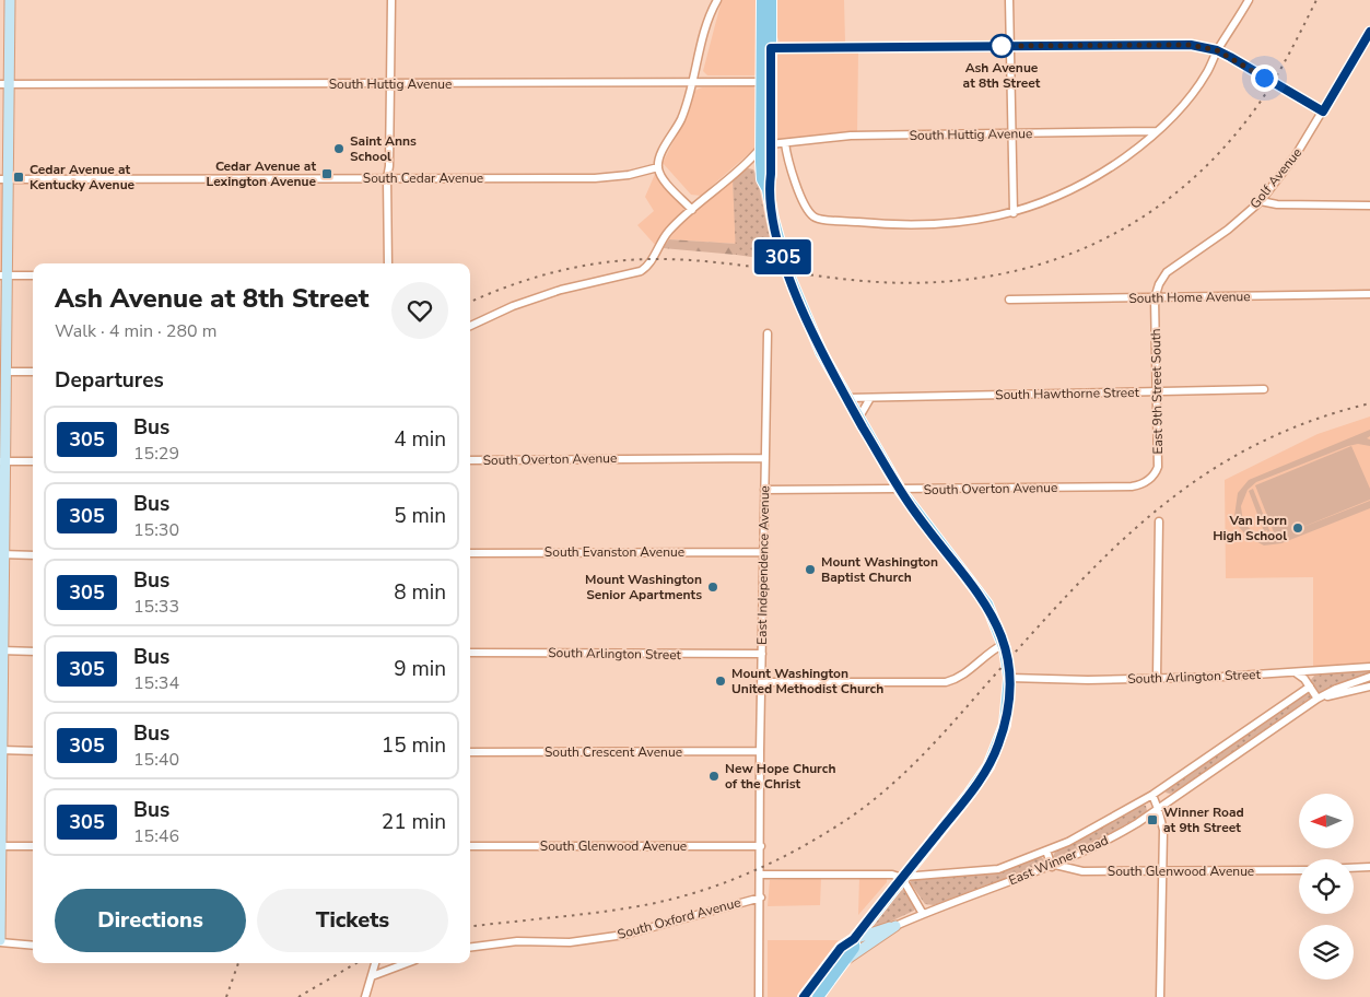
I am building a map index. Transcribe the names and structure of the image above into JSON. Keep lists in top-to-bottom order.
{
  "streets": {
    "main road": ["East Winner Road"],
    "street": [
      "South Huttig Avenue",
      "South Cedar Avenue",
      "Golf Avenue",
      "South Home Avenue",
      "East 9th Street South",
      "South Hawthorne Street",
      "South Overton Avenue",
      "South Evanston Avenue",
      "East Independence Avenue",
      "South Arlington Street",
      "South Crescent Avenue",
      "South Glenwood Avenue",
      "South Oxford Avenue"
    ]
  },
  "crossings": [
    ["Golf Avenue", "South Home Avenue"],
    ["Golf Avenue", "East 9th Street South"],
    ["South Home Avenue", "East 9th Street South"],
    ["East 9th Street South", "South Hawthorne Street"],
    ["East 9th Street South", "South Overton Avenue"],
    ["South Overton Avenue", "East Independence Avenue"],
    ["South Evanston Avenue", "East Independence Avenue"],
    ["East Independence Avenue", "South Arlington Street"],
    ["East Independence Avenue", "South Crescent Avenue"],
    ["East Independence Avenue", "South Glenwood Avenue"],
    ["East Independence Avenue", "South Oxford Avenue"],
    ["South Glenwood Avenue", "East Winner Road"]
  ],
  "places": {
    "other": [
      "Ash Avenue at 8th Street",
      "Saint Anns School",
      "Van Horn High School",
      "Mount Washington Baptist Church",
      "Mount Washington Senior Apartments",
      "Mount Washington United Methodist Church",
      "New Hope Church of the Christ"
    ],
    "transit": ["Cedar Avenue at Lexington Avenue", "Cedar Avenue at Kentucky Avenue", "Winner Road at 9th Street"]
  },
  "lines": ["bus line 305"],
  "north": "left",
  "page": {
    "on_map": "305",
    "heading": [
      ["Ash Avenue at 8th Street", "Walk · 4 min · 280 m"],
      "Departures"
    ],
    "list": [
      {
        "mark": "305",
        "name": "Bus",
        "note": "15:29",
        "value": "4 min"
      },
      {
        "mark": "305",
        "name": "Bus",
        "note": "15:30",
        "value": "5 min"
      },
      {
        "mark": "305",
        "name": "Bus",
        "note": "15:33",
        "value": "8 min"
      },
      {
        "mark": "305",
        "name": "Bus",
        "note": "15:34",
        "value": "9 min"
      },
      {
        "mark": "305",
        "name": "Bus",
        "note": "15:40",
        "value": "15 min"
      },
      {
        "mark": "305",
        "name": "Bus",
        "note": "15:46",
        "value": "21 min"
      }
    ],
    "buttons": ["Directions", "Tickets"]
  }
}
